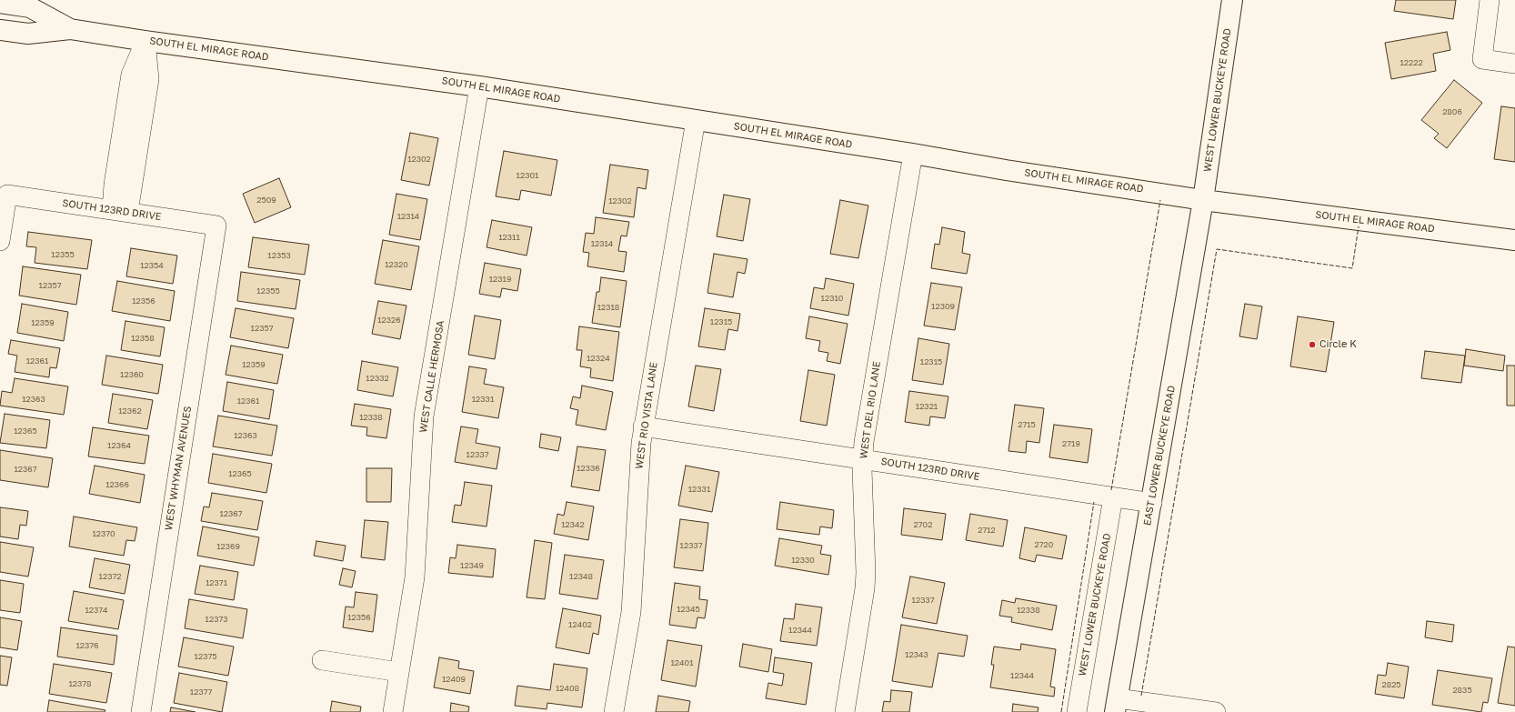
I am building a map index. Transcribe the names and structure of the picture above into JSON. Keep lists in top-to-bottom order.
{
  "streets": {
    "main road": ["SOUTH EL MIRAGE ROAD", "WEST LOWER BUCKEYE ROAD", "EAST LOWER BUCKEYE ROAD"],
    "street": [
      "SOUTH 123RD DRIVE",
      "WEST CALLE HERMOSA",
      "WEST DEL RIO LANE",
      "WEST RIO VISTA LANE",
      "WEST WHYMAN AVENUES"
    ]
  },
  "crossings": [
    ["SOUTH EL MIRAGE ROAD", "WEST LOWER BUCKEYE ROAD"],
    ["SOUTH EL MIRAGE ROAD", "WEST CALLE HERMOSA"],
    ["SOUTH EL MIRAGE ROAD", "WEST DEL RIO LANE"],
    ["SOUTH EL MIRAGE ROAD", "WEST RIO VISTA LANE"],
    ["SOUTH EL MIRAGE ROAD", "EAST LOWER BUCKEYE ROAD"],
    ["WEST LOWER BUCKEYE ROAD", "SOUTH 123RD DRIVE"],
    ["WEST LOWER BUCKEYE ROAD", "EAST LOWER BUCKEYE ROAD"],
    ["SOUTH 123RD DRIVE", "WEST DEL RIO LANE"],
    ["SOUTH 123RD DRIVE", "WEST RIO VISTA LANE"],
    ["SOUTH 123RD DRIVE", "EAST LOWER BUCKEYE ROAD"],
    ["SOUTH 123RD DRIVE", "WEST WHYMAN AVENUES"]
  ],
  "places": ["Circle K"],
  "house_numbers": [
    "12222",
    "2806",
    "12302",
    "12301",
    "2509",
    "12302",
    "12314",
    "12311",
    "12314",
    "12355",
    "12353",
    "12320",
    "12354",
    "12319",
    "12357",
    "12355",
    "12310",
    "12356",
    "12309",
    "12318",
    "12326",
    "12315",
    "12359",
    "12357",
    "12358",
    "12324",
    "12361",
    "12315",
    "12359",
    "12360",
    "12332",
    "12363",
    "12331",
    "12361",
    "12321",
    "12362",
    "12338",
    "2715",
    "12365",
    "12363",
    "2719",
    "12364",
    "12337",
    "12336",
    "12367",
    "12365",
    "12366",
    "12331",
    "12367",
    "12342",
    "2702",
    "2712",
    "12370",
    "2720",
    "12337",
    "12369",
    "12330",
    "12349",
    "12372",
    "12348",
    "12371",
    "12337",
    "12345",
    "12374",
    "12338",
    "12356",
    "12373",
    "12402",
    "12344",
    "12376",
    "12343",
    "12375",
    "12401",
    "12344",
    "12409",
    "12378",
    "2825",
    "12408",
    "2835",
    "12377"
  ]
}
